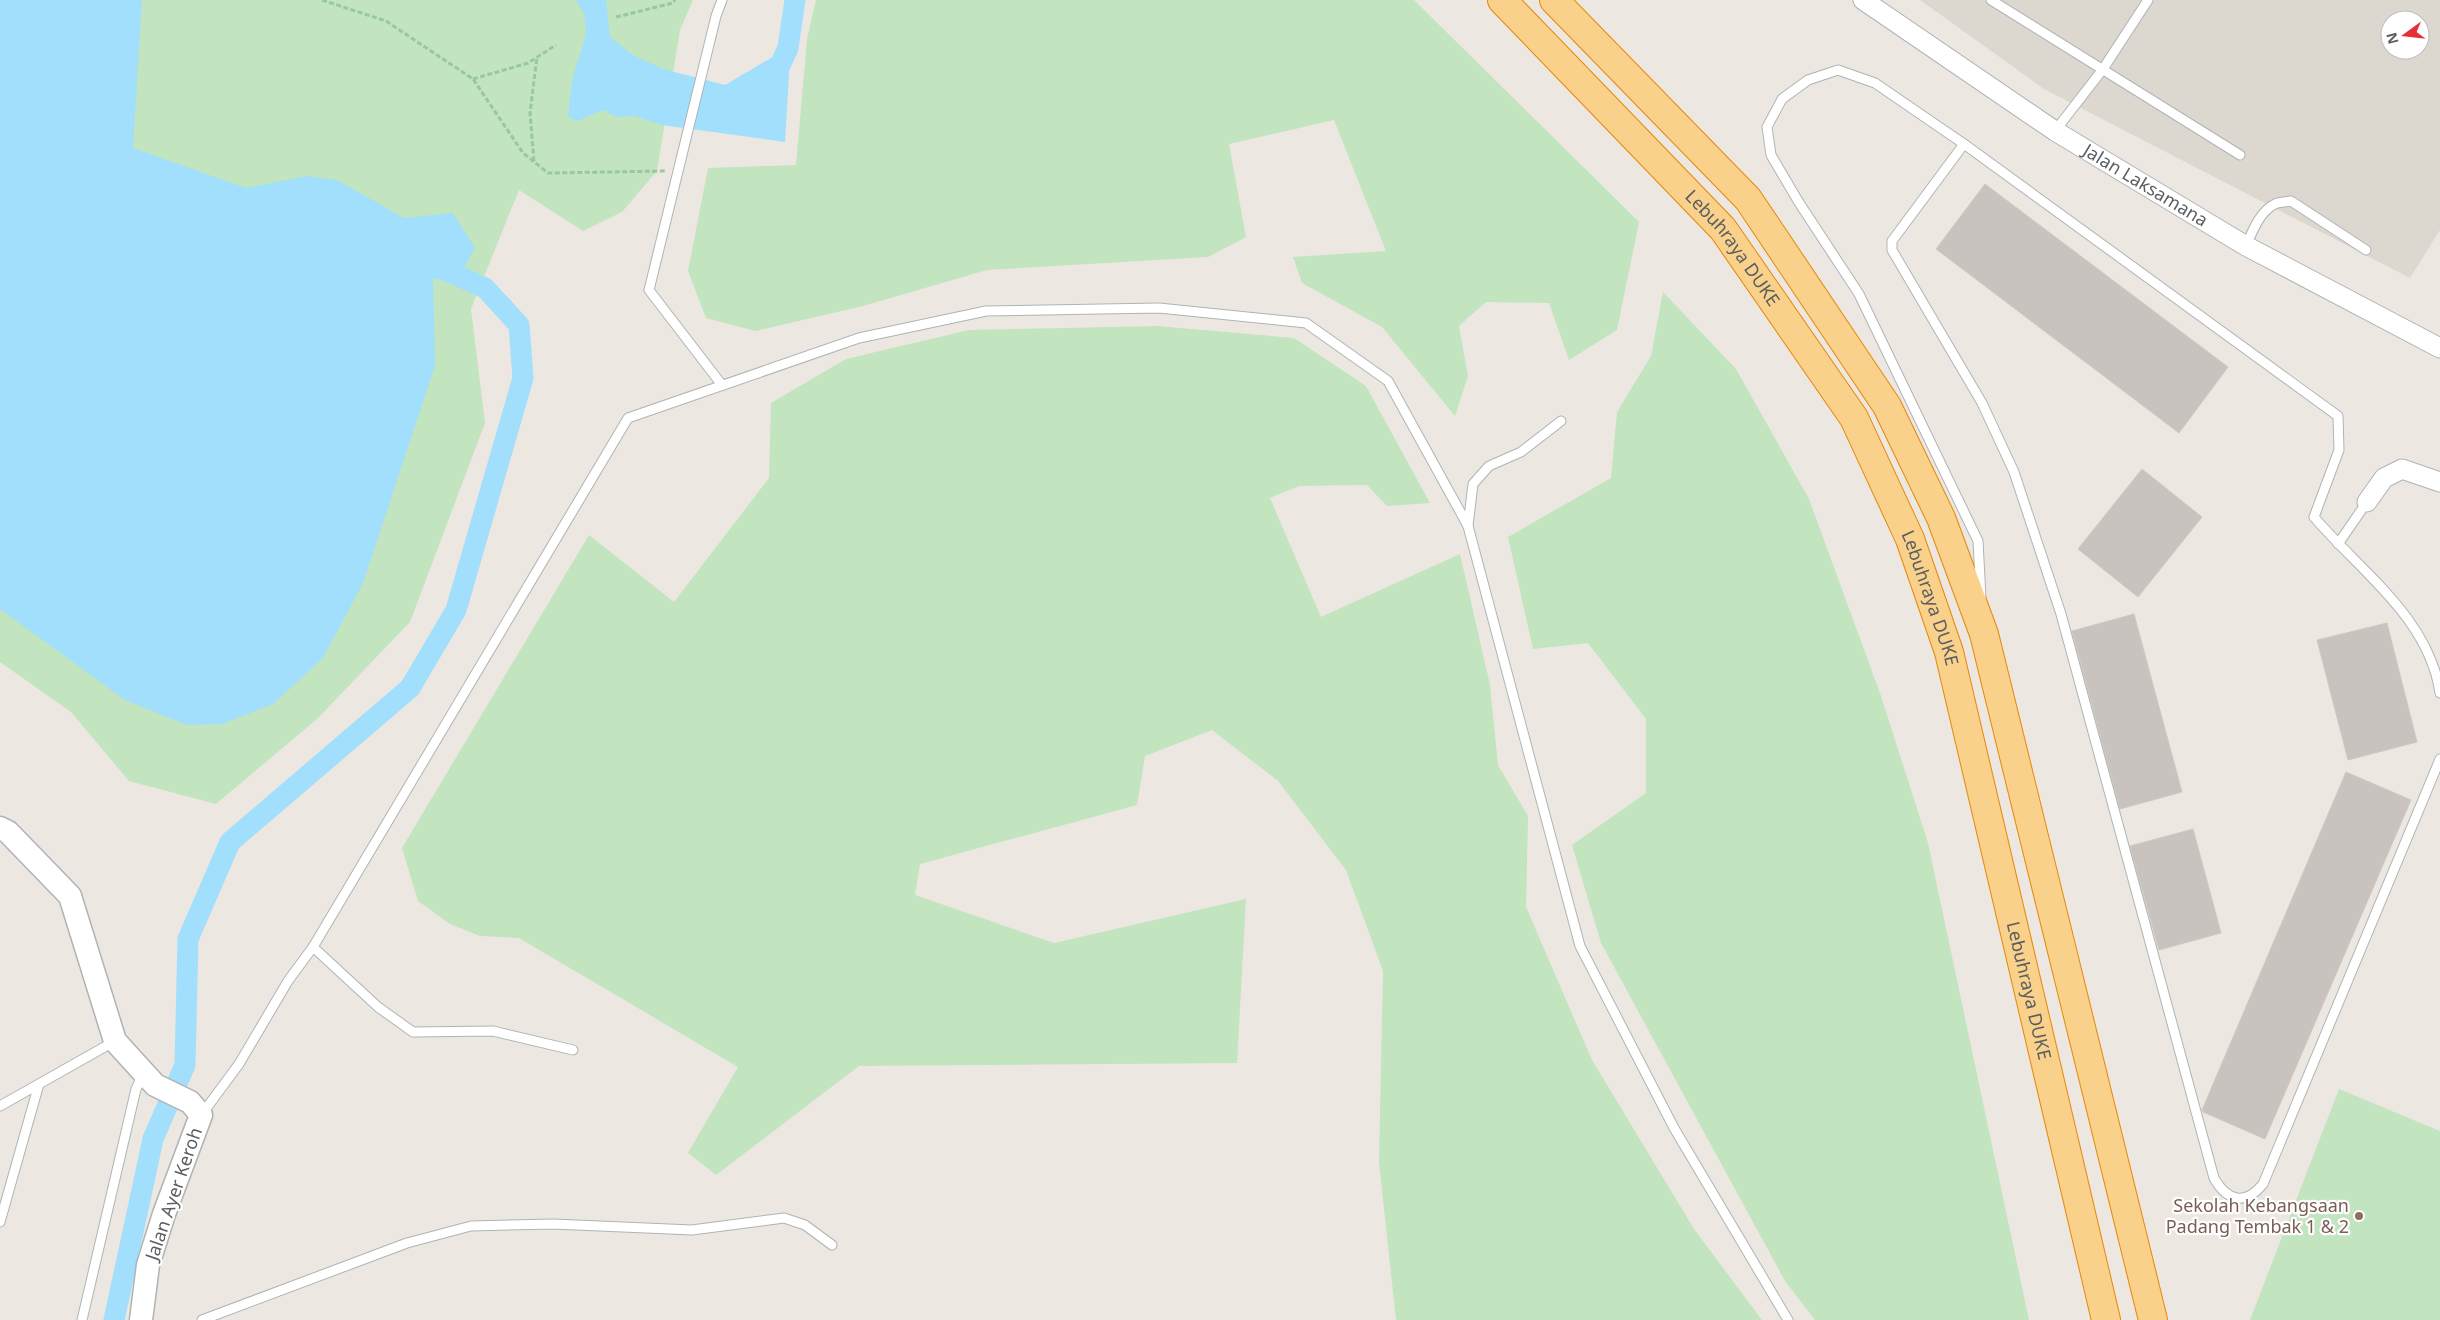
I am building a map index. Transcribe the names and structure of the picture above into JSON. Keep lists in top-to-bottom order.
{
  "streets": {
    "highway": ["Lebuhraya DUKE"],
    "street": ["Jalan Laksamana", "Jalan Ayer Keroh"]
  },
  "places": ["Sekolah Kebangsaan Padang Tembak 1 & 2"],
  "north": "left"
}
